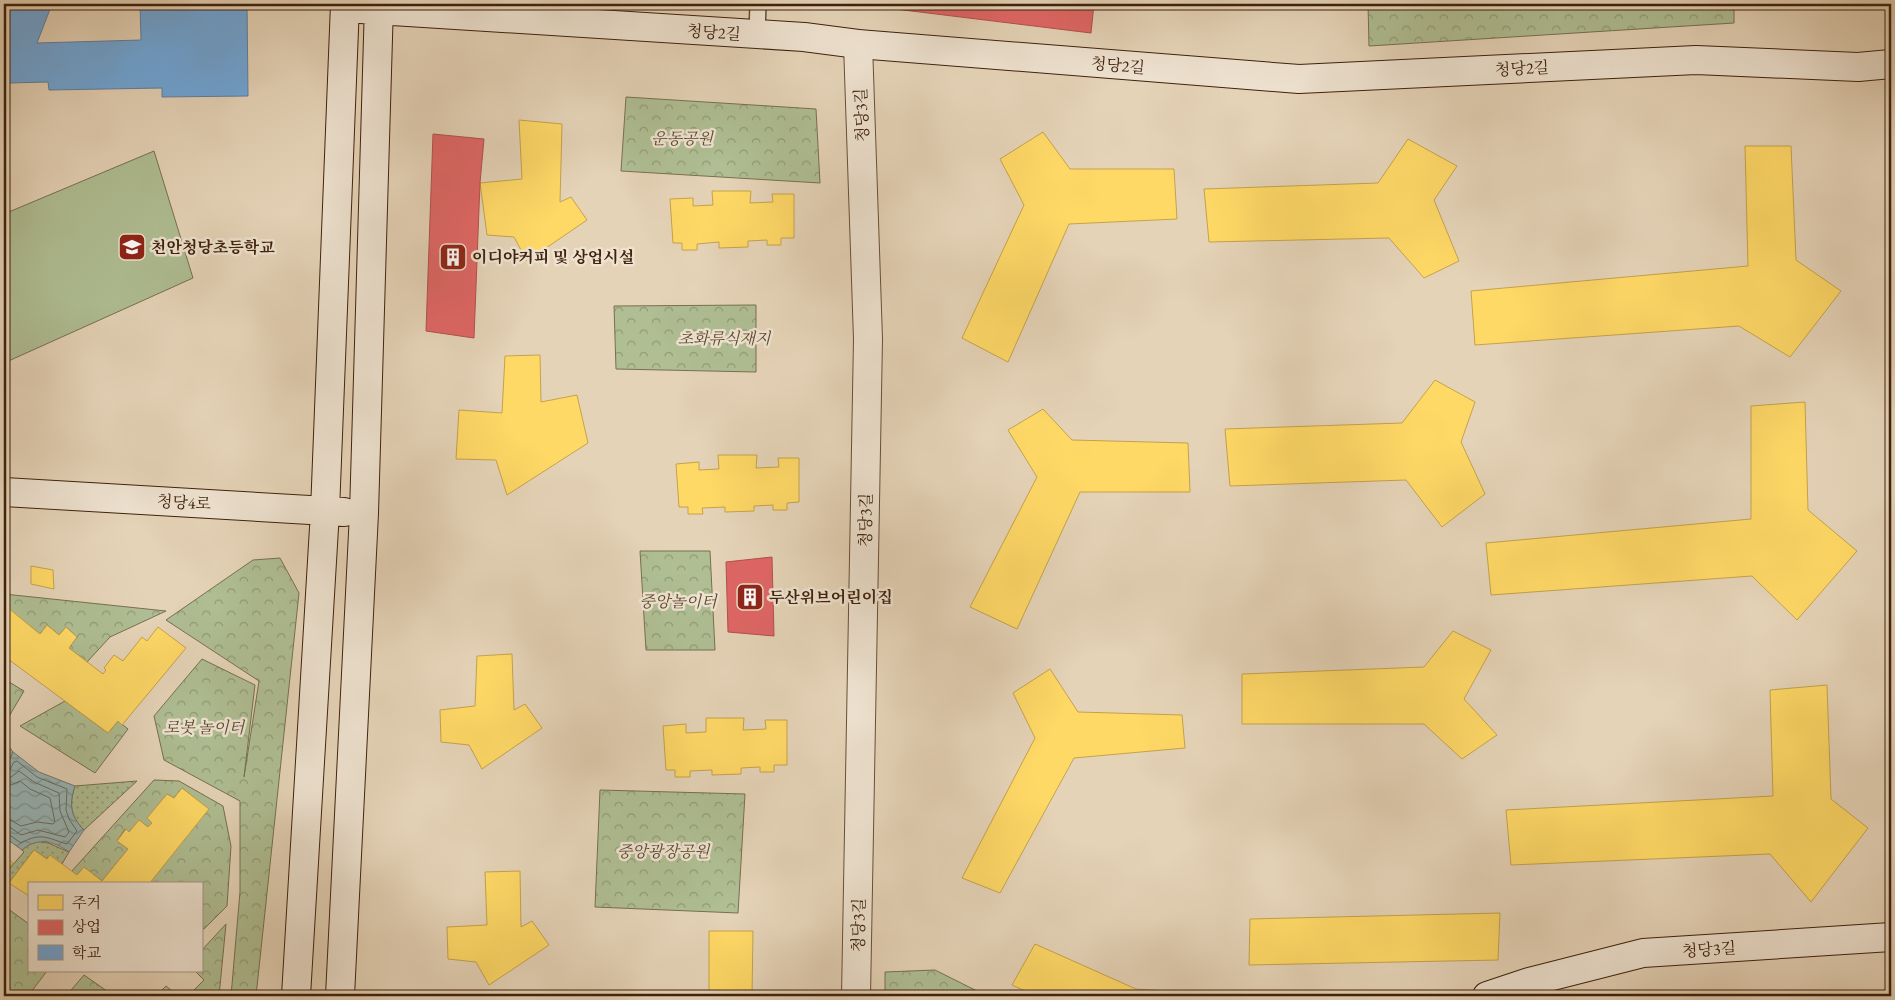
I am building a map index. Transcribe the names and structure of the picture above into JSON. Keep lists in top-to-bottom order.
{
  "streets": {
    "street": ["청당2길", "청당3길", "청당4로"]
  },
  "crossings": [
    ["청당2길", "청당3길"]
  ],
  "parks": [
    "운동공원",
    "초화류식재지",
    "중앙놀이터",
    "로봇 놀이터",
    "중앙광장공원"
  ],
  "places": {
    "school or university": ["천안청당초등학교"],
    "building": ["이디야커피 및 상업시설", "두산위브어린이집"]
  },
  "legend": ["주거", "상업", "학교"]
}
